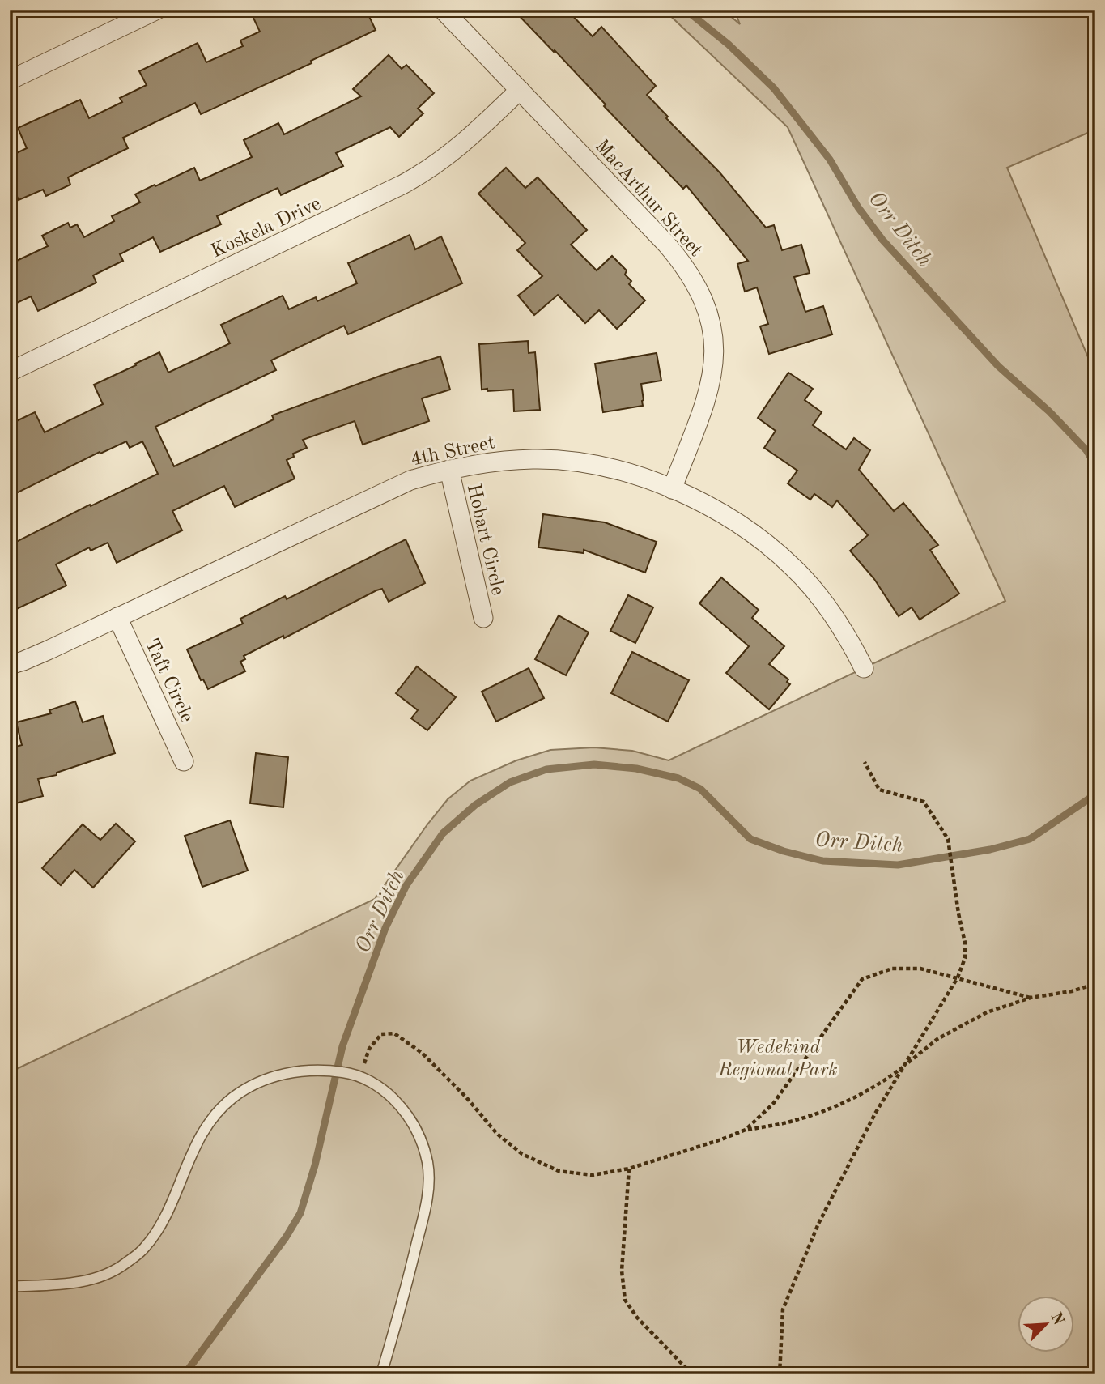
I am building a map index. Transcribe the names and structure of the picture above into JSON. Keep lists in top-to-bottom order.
{
  "streets": {
    "street": [
      "MacArthur Street",
      "Koskela Drive",
      "4th Street",
      "Hobart Circle",
      "Taft Circle"
    ]
  },
  "crossings": [
    ["MacArthur Street", "Koskela Drive"],
    ["MacArthur Street", "4th Street"],
    ["4th Street", "Hobart Circle"],
    ["4th Street", "Taft Circle"]
  ],
  "water": ["Orr Ditch"],
  "parks": ["Wedekind Regional Park"],
  "north": "top right"
}
